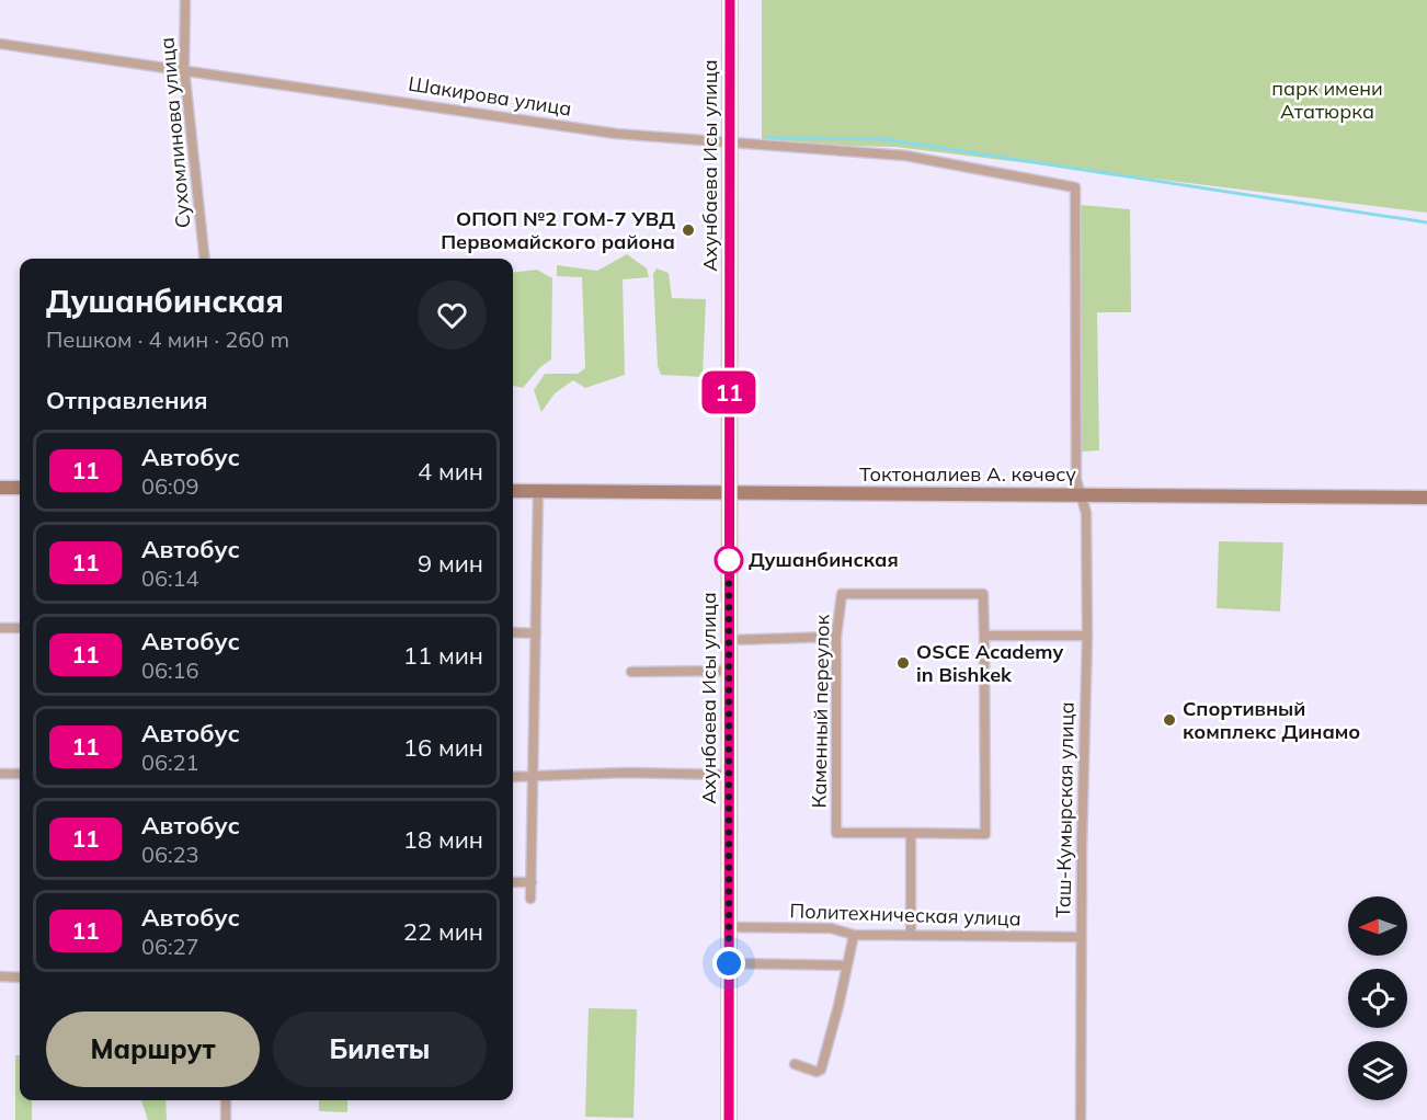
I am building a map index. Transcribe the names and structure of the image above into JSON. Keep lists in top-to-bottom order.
{
  "streets": {
    "main road": ["Ахунбаева Исы улица", "Токтоналиев А. көчөсү"],
    "street": [
      "Шакирова улица",
      "Сухомлинова улица",
      "Каменный переулок",
      "Таш-Кумырская улица",
      "Политехническая улица"
    ]
  },
  "crossings": [
    ["Шакирова улица", "Сухомлинова улица"],
    ["Шакирова улица", "Ахунбаева Исы улица"],
    ["Шакирова улица", "Таш-Кумырская улица"],
    ["Ахунбаева Исы улица", "Токтоналиев А. көчөсү"],
    ["Ахунбаева Исы улица", "Политехническая улица"],
    ["Токтоналиев А. көчөсү", "Таш-Кумырская улица"],
    ["Таш-Кумырская улица", "Политехническая улица"]
  ],
  "parks": ["парк имени Ататюрка"],
  "places": [
    "ОПОП №2 ГОМ-7 УВД Первомайского района",
    "Душанбинская",
    "OSCE Academy in Bishkek",
    "Спортивный комплекс Динамо"
  ],
  "lines": ["bus line 11"],
  "north": "left",
  "page": {
    "on_map": "11",
    "heading": [
      ["Душанбинская", "Пешком · 4 мин · 260 m"],
      "Отправления"
    ],
    "list": [
      {
        "mark": "11",
        "name": "Автобус",
        "note": "06:09",
        "value": "4 мин"
      },
      {
        "mark": "11",
        "name": "Автобус",
        "note": "06:14",
        "value": "9 мин"
      },
      {
        "mark": "11",
        "name": "Автобус",
        "note": "06:16",
        "value": "11 мин"
      },
      {
        "mark": "11",
        "name": "Автобус",
        "note": "06:21",
        "value": "16 мин"
      },
      {
        "mark": "11",
        "name": "Автобус",
        "note": "06:23",
        "value": "18 мин"
      },
      {
        "mark": "11",
        "name": "Автобус",
        "note": "06:27",
        "value": "22 мин"
      }
    ],
    "buttons": ["Маршрут", "Билеты"]
  }
}
